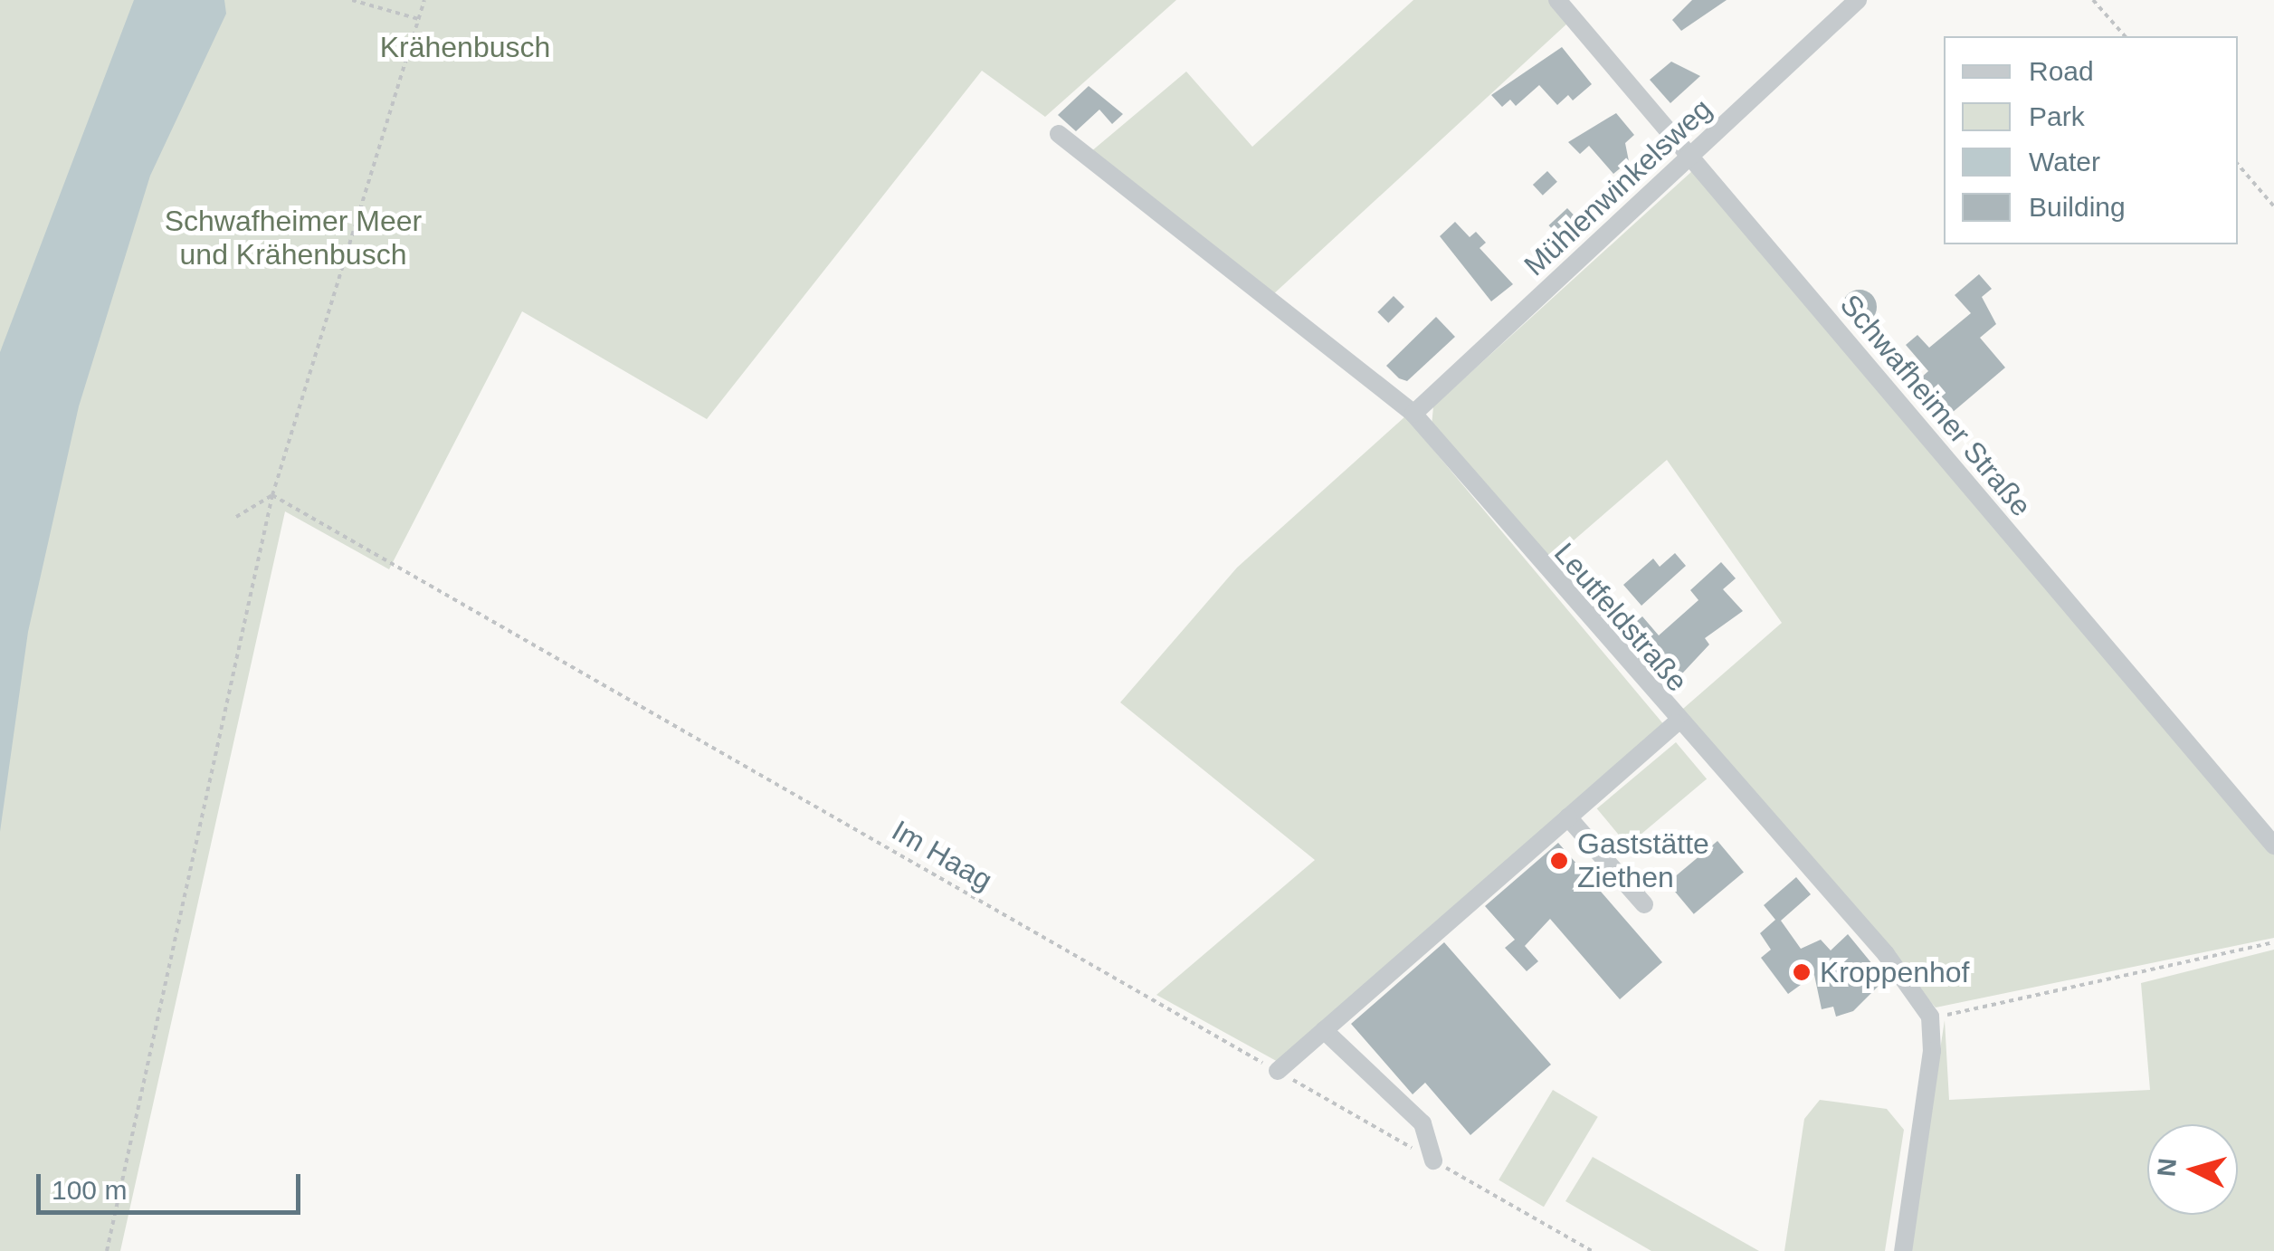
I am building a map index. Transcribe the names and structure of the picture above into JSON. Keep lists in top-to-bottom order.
{
  "streets": {
    "street": ["Mühlenwinkelsweg", "Schwafheimer Straße", "Leutfeldstraße"],
    "path": ["Im Haag"]
  },
  "crossings": [
    ["Mühlenwinkelsweg", "Schwafheimer Straße"],
    ["Mühlenwinkelsweg", "Leutfeldstraße"]
  ],
  "parks": ["Krähenbusch", "Schwafheimer Meer und Krähenbusch"],
  "places": ["Gaststätte Ziethen", "Kroppenhof"],
  "legend": [
    "Road",
    "Park",
    "Water",
    "Building"
  ],
  "scale_bar": "100 m",
  "north": "left"
}
